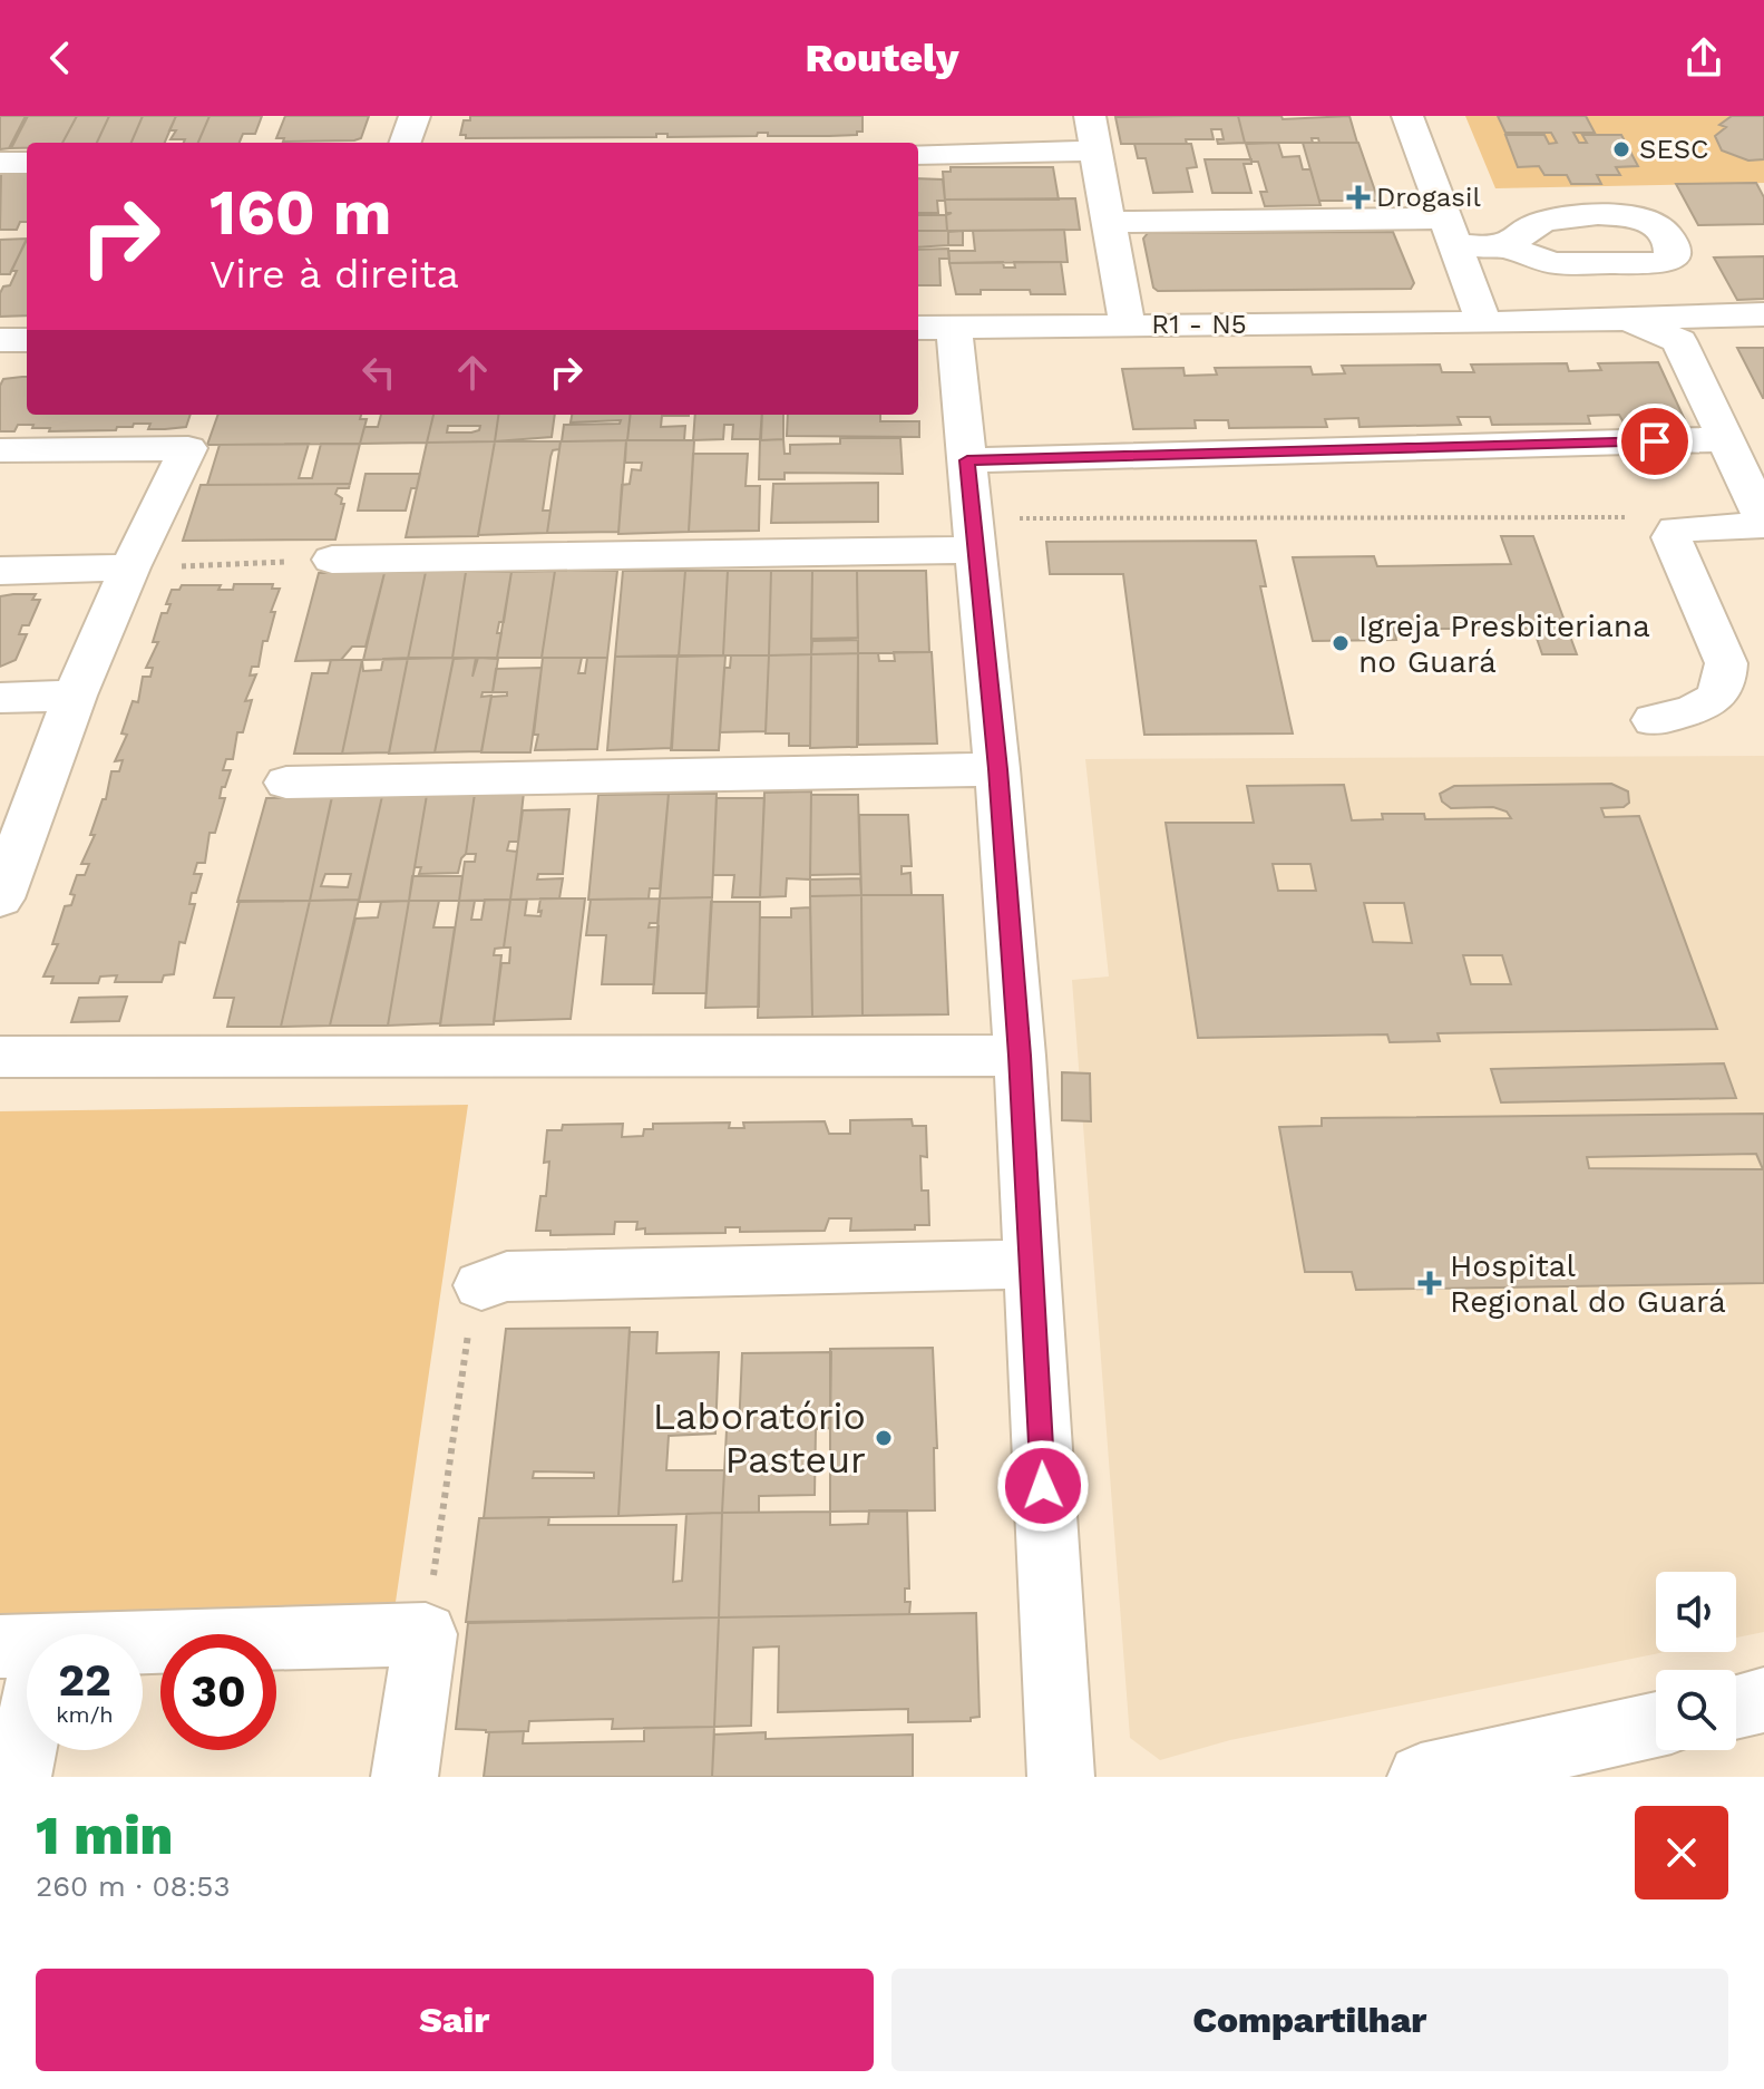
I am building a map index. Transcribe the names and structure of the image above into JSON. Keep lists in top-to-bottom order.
{
  "streets": {
    "street": ["R1 - N5"]
  },
  "places": {
    "other": ["SESC", "Igreja Presbiteriana no Guará", "Laboratório Pasteur"],
    "health": ["Drogasil", "Hospital Regional do Guará"]
  },
  "page": {
    "header": "Routely",
    "turn": ["160 m", "Vire à direita"],
    "speed": "22 km/h",
    "limit": "30",
    "heading": ["1 min", "260 m · 08:53"],
    "buttons": ["Sair", "Compartilhar"]
  }
}
